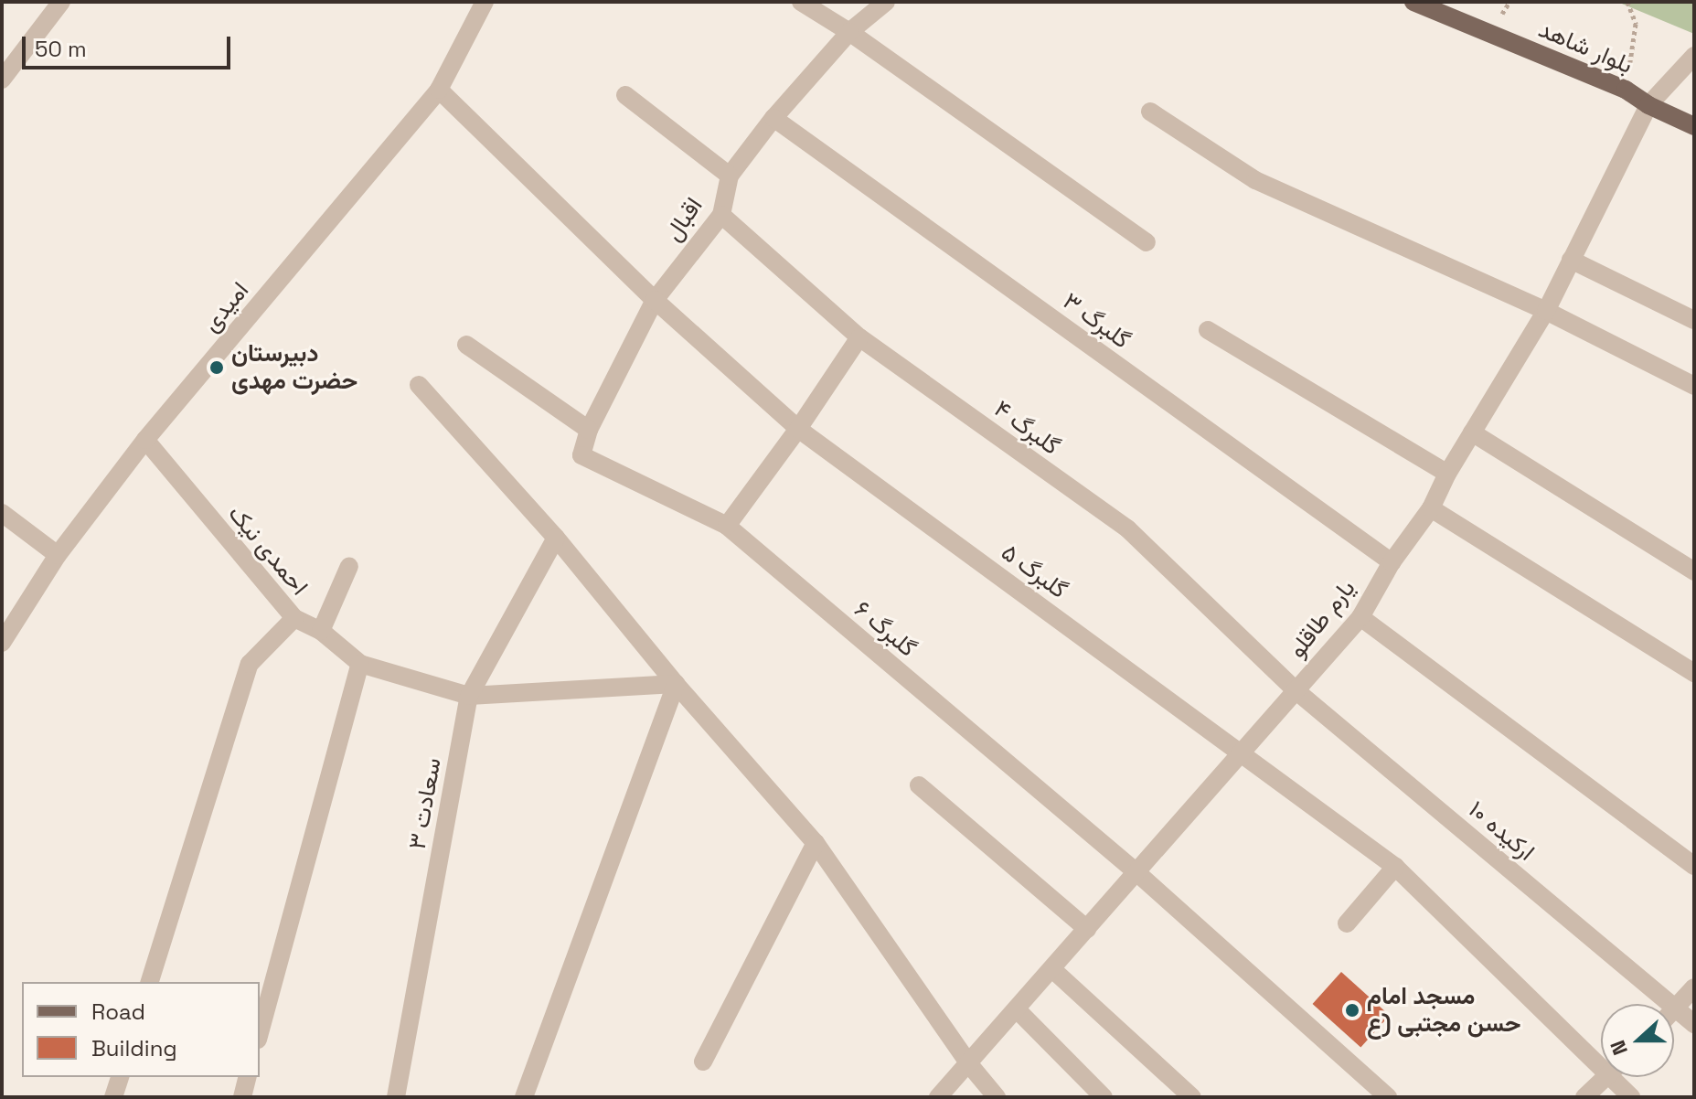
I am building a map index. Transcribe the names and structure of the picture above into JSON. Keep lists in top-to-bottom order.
{
  "streets": {
    "main road": ["بلوار شاهد"],
    "street": [
      "اقبال",
      "امیدی",
      "گلبرگ ۳",
      "گلبرگ ۴",
      "احمدی نیک",
      "گلبرگ ۵",
      "یارم طاقلو",
      "گلبرگ ۶",
      "سعادت ۳",
      "ارکیده ۱۰"
    ]
  },
  "crossings": [
    ["بلوار شاهد", "یارم طاقلو"],
    ["اقبال", "گلبرگ ۳"],
    ["اقبال", "گلبرگ ۴"],
    ["اقبال", "گلبرگ ۵"],
    ["اقبال", "گلبرگ ۶"],
    ["امیدی", "احمدی نیک"],
    ["امیدی", "گلبرگ ۵"],
    ["گلبرگ ۳", "یارم طاقلو"],
    ["گلبرگ ۴", "یارم طاقلو"],
    ["گلبرگ ۴", "ارکیده ۱۰"],
    ["احمدی نیک", "سعادت ۳"],
    ["گلبرگ ۵", "یارم طاقلو"],
    ["یارم طاقلو", "گلبرگ ۶"],
    ["یارم طاقلو", "ارکیده ۱۰"]
  ],
  "places": ["دبیرستان حضرت مهدی", "مسجد امام حسن مجتبی (ع"],
  "legend": ["Road", "Building"],
  "scale_bar": "50 m",
  "north": "left"
}
